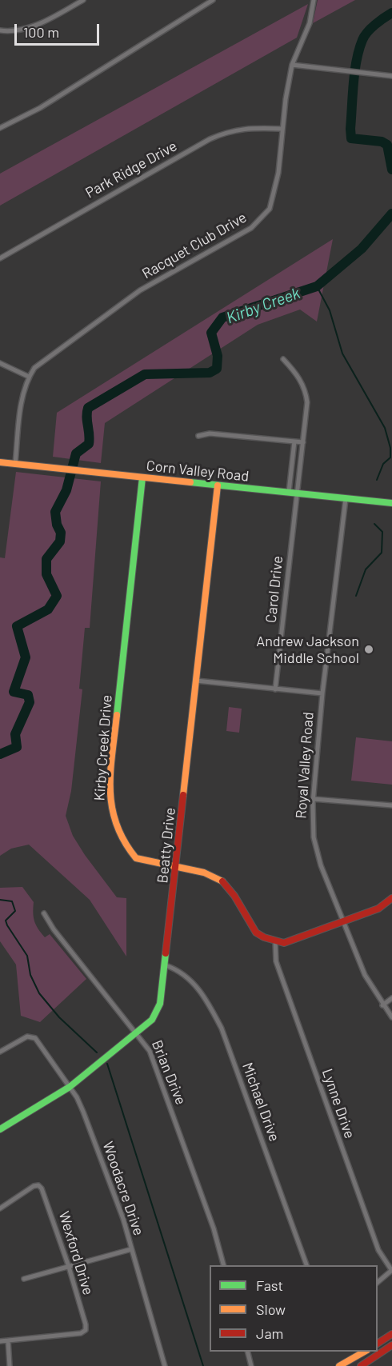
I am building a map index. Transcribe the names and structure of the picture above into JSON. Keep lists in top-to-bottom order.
{
  "streets": {
    "street": [
      "Park Ridge Drive",
      "Racquet Club Drive",
      "Corn Valley Road",
      "Carol Drive",
      "Kirby Creek Drive",
      "Royal Valley Road",
      "Beatty Drive",
      "Brian Drive",
      "Michael Drive",
      "Lynne Drive",
      "Woodacre Drive",
      "Wexford Drive"
    ]
  },
  "crossings": [
    ["Park Ridge Drive", "Racquet Club Drive"],
    ["Racquet Club Drive", "Corn Valley Road"],
    ["Corn Valley Road", "Carol Drive"],
    ["Corn Valley Road", "Kirby Creek Drive"],
    ["Corn Valley Road", "Royal Valley Road"],
    ["Corn Valley Road", "Beatty Drive"],
    ["Kirby Creek Drive", "Beatty Drive"],
    ["Kirby Creek Drive", "Lynne Drive"],
    ["Beatty Drive", "Brian Drive"],
    ["Beatty Drive", "Michael Drive"],
    ["Beatty Drive", "Woodacre Drive"]
  ],
  "water": ["Kirby Creek"],
  "places": ["Andrew Jackson Middle School"],
  "legend": ["Fast", "Slow", "Jam"],
  "scale_bar": "100 m"
}
